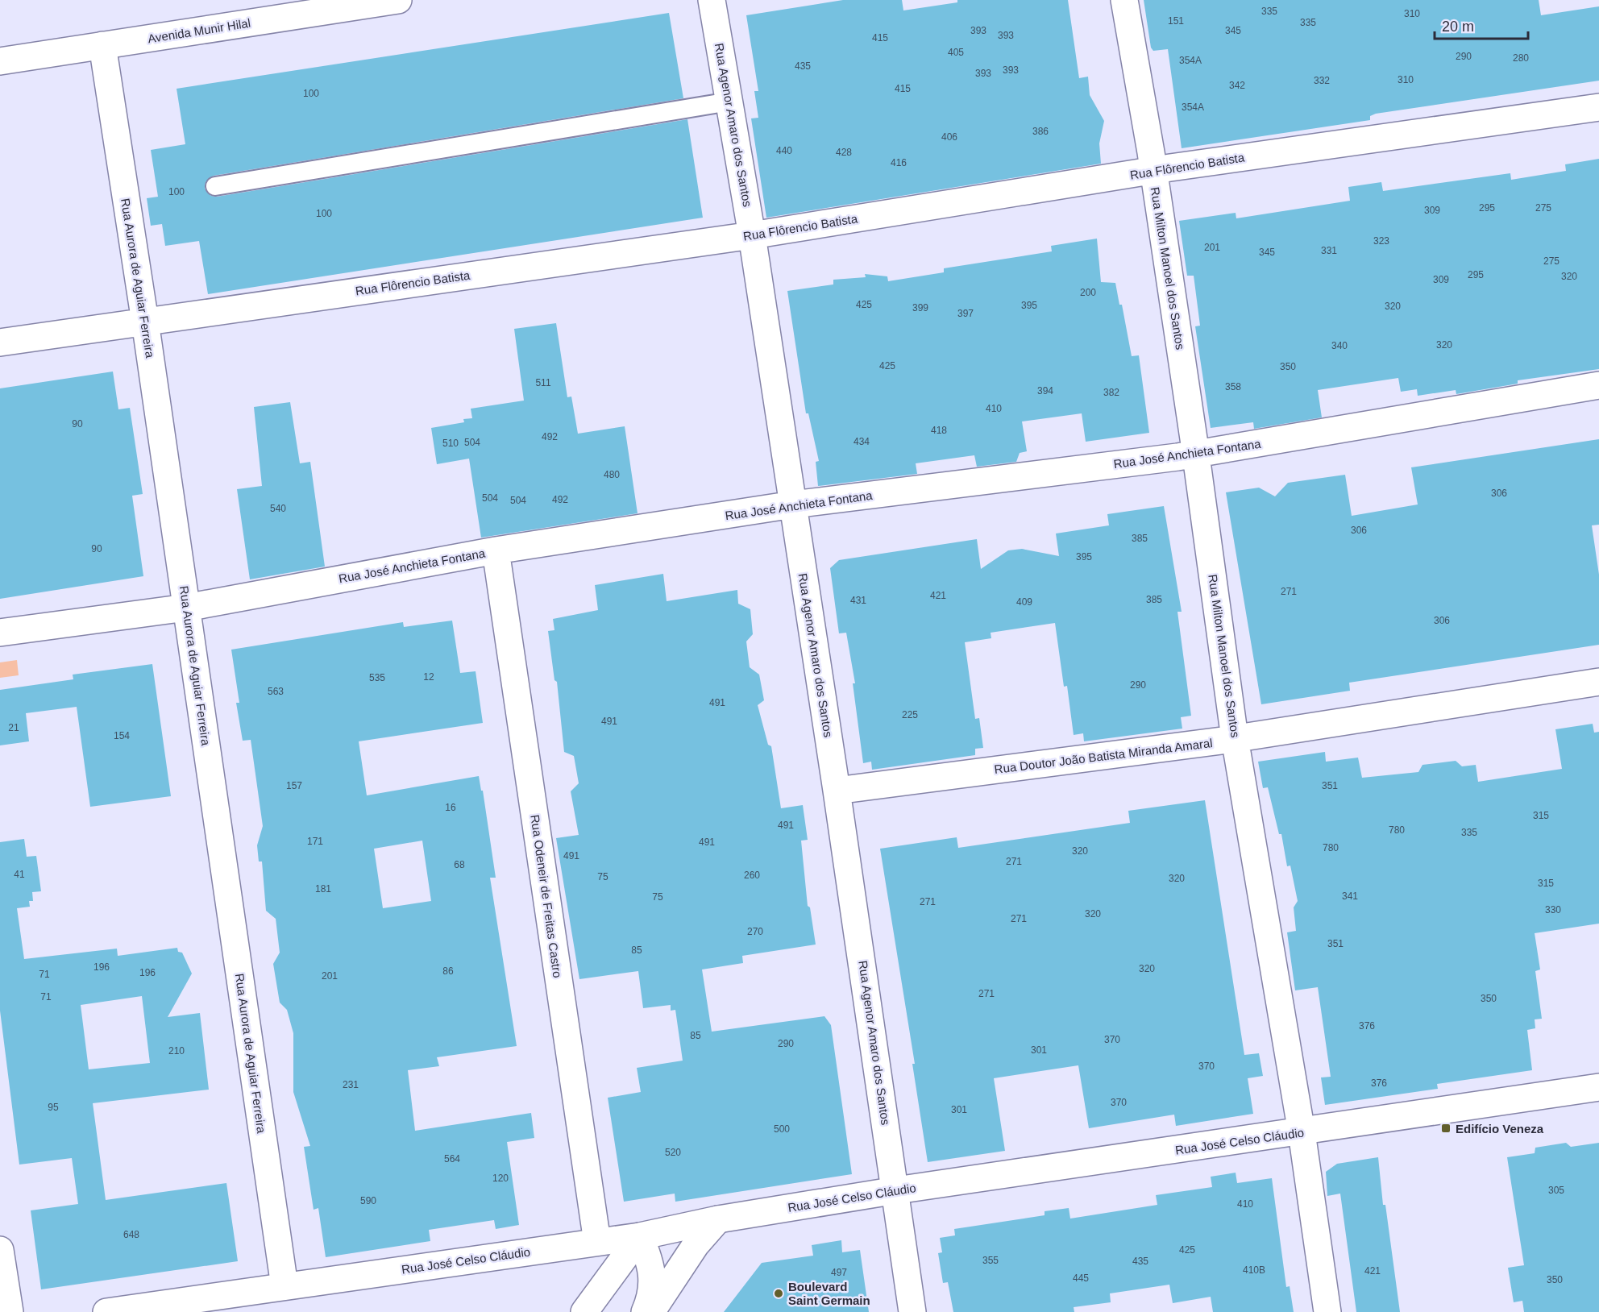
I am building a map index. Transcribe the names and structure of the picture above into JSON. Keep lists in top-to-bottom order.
{
  "streets": {
    "street": [
      "Avenida Munir Hilal",
      "Rua Agenor Amaro dos Santos",
      "Rua Flôrencio Batista",
      "Rua Milton Manoel dos Santos",
      "Rua Aurora de Aguiar Ferreira",
      "Rua José Anchieta Fontana",
      "Rua Doutor João Batista Miranda Amaral",
      "Rua Odeneir de Freitas Castro",
      "Rua José Celso Cláudio"
    ]
  },
  "crossings": [
    ["Avenida Munir Hilal", "Rua Aurora de Aguiar Ferreira"],
    ["Rua Agenor Amaro dos Santos", "Rua Flôrencio Batista"],
    ["Rua Agenor Amaro dos Santos", "Rua José Anchieta Fontana"],
    ["Rua Agenor Amaro dos Santos", "Rua Doutor João Batista Miranda Amaral"],
    ["Rua Agenor Amaro dos Santos", "Rua José Celso Cláudio"],
    ["Rua Flôrencio Batista", "Rua Milton Manoel dos Santos"],
    ["Rua Flôrencio Batista", "Rua Aurora de Aguiar Ferreira"],
    ["Rua Milton Manoel dos Santos", "Rua José Anchieta Fontana"],
    ["Rua Milton Manoel dos Santos", "Rua Doutor João Batista Miranda Amaral"],
    ["Rua Milton Manoel dos Santos", "Rua José Celso Cláudio"],
    ["Rua Aurora de Aguiar Ferreira", "Rua José Anchieta Fontana"],
    ["Rua Aurora de Aguiar Ferreira", "Rua José Celso Cláudio"],
    ["Rua José Anchieta Fontana", "Rua Odeneir de Freitas Castro"],
    ["Rua Odeneir de Freitas Castro", "Rua José Celso Cláudio"]
  ],
  "places": {
    "transit": ["Edifício Veneza"],
    "other": ["Boulevard Saint Germain"]
  },
  "house_numbers": [
    "335",
    "310",
    "151",
    "335",
    "393",
    "345",
    "393",
    "415",
    "405",
    "290",
    "280",
    "354A",
    "435",
    "393",
    "393",
    "310",
    "332",
    "342",
    "415",
    "100",
    "354A",
    "386",
    "406",
    "440",
    "428",
    "416",
    "100",
    "295",
    "275",
    "309",
    "100",
    "323",
    "201",
    "331",
    "345",
    "275",
    "295",
    "320",
    "309",
    "200",
    "425",
    "395",
    "320",
    "399",
    "397",
    "320",
    "340",
    "425",
    "350",
    "511",
    "358",
    "394",
    "382",
    "410",
    "90",
    "418",
    "492",
    "434",
    "504",
    "510",
    "480",
    "306",
    "504",
    "492",
    "504",
    "540",
    "306",
    "385",
    "90",
    "395",
    "271",
    "421",
    "385",
    "431",
    "409",
    "306",
    "12",
    "535",
    "290",
    "563",
    "491",
    "225",
    "491",
    "21",
    "154",
    "157",
    "351",
    "16",
    "315",
    "491",
    "780",
    "335",
    "171",
    "491",
    "780",
    "320",
    "491",
    "271",
    "68",
    "41",
    "260",
    "75",
    "320",
    "315",
    "181",
    "341",
    "75",
    "271",
    "330",
    "320",
    "271",
    "270",
    "351",
    "85",
    "196",
    "320",
    "86",
    "196",
    "71",
    "201",
    "271",
    "71",
    "350",
    "376",
    "85",
    "370",
    "290",
    "301",
    "210",
    "370",
    "376",
    "231",
    "370",
    "95",
    "301",
    "500",
    "520",
    "564",
    "120",
    "305",
    "590",
    "410",
    "648",
    "425",
    "355",
    "435",
    "410B",
    "421",
    "497",
    "445",
    "350"
  ],
  "scale_bar": "20 m"
}
